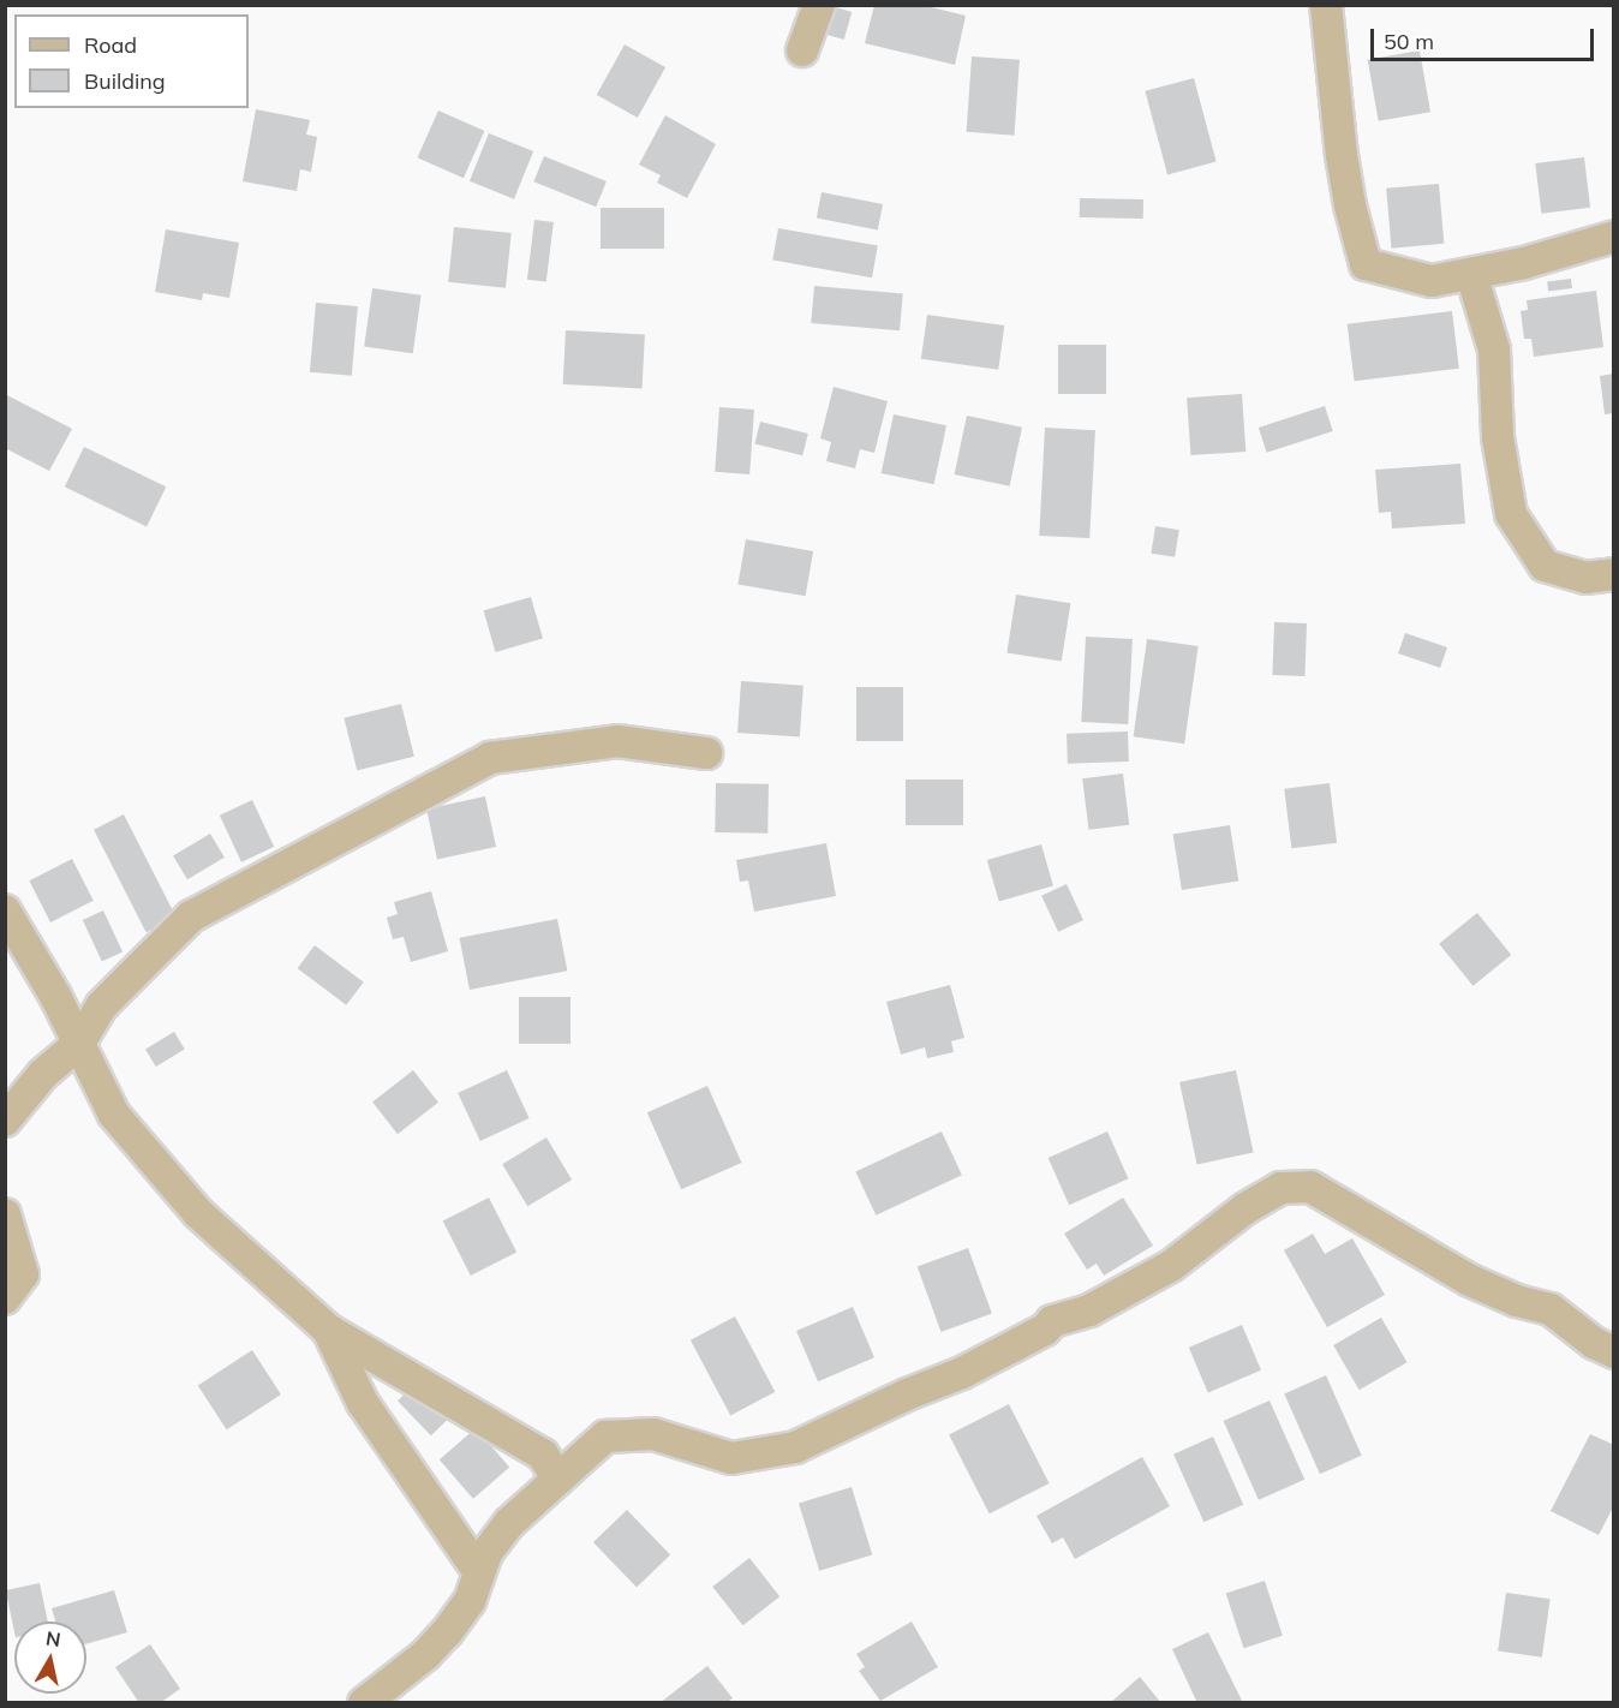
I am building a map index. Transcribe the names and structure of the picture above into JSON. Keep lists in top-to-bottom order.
{
  "legend": ["Road", "Building"],
  "scale_bar": "50 m",
  "north": "top"
}
